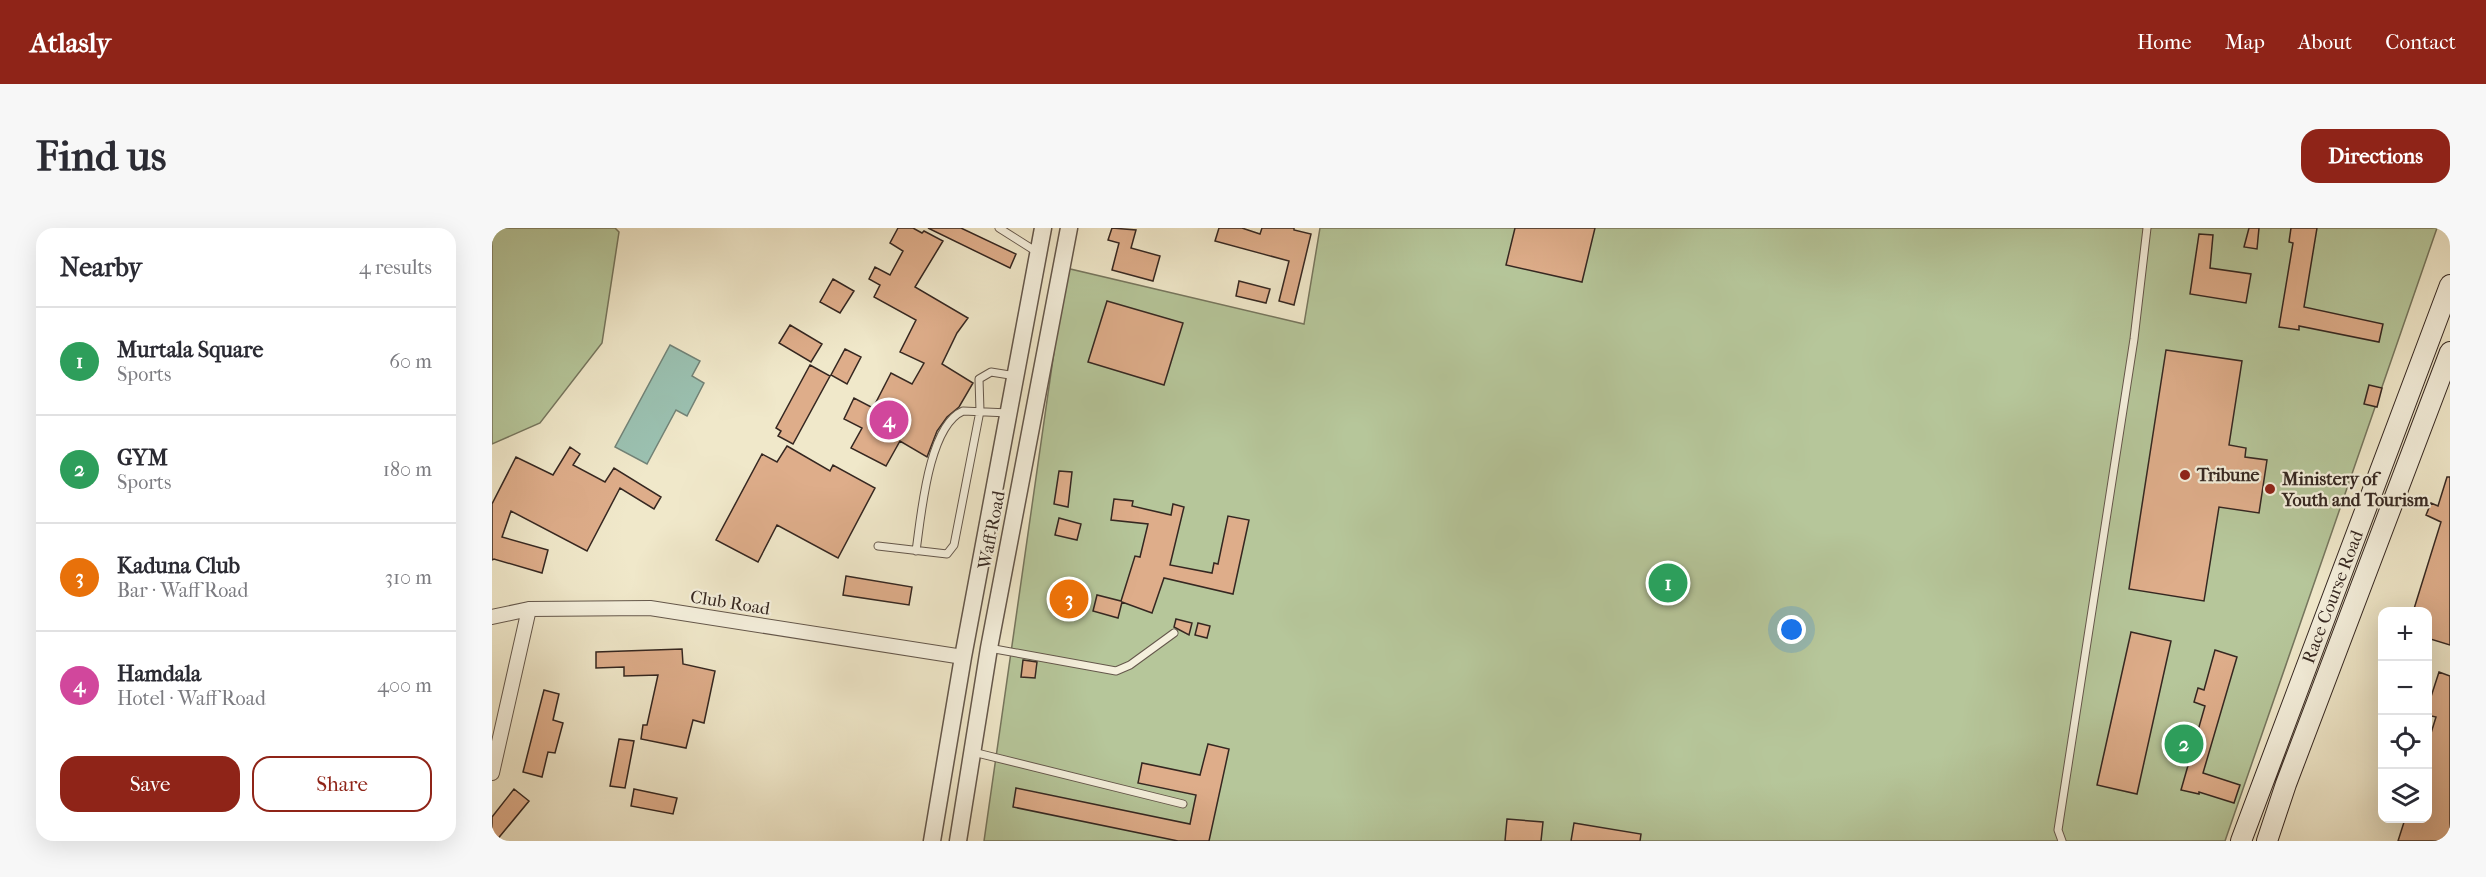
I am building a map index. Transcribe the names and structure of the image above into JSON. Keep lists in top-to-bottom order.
{
  "streets": {
    "main road": ["Race Course Road"],
    "street": ["Waff Road", "Club Road"]
  },
  "crossings": [
    ["Waff Road", "Club Road"]
  ],
  "places": ["Tribune", "Ministery of Youth and Tourism"],
  "page": {
    "header": "Atlasly",
    "nav": [
      "Home",
      "Map",
      "About",
      "Contact"
    ],
    "buttons": [
      "Directions",
      ["Save", "Share"]
    ],
    "title": "Find us",
    "heading": ["Nearby", "4 results"],
    "list": [
      {
        "mark": "1",
        "name": "Murtala Square",
        "note": "Sports",
        "value": "60 m"
      },
      {
        "mark": "2",
        "name": "GYM",
        "note": "Sports",
        "value": "180 m"
      },
      {
        "mark": "3",
        "name": "Kaduna Club",
        "note": "Bar · Waff Road",
        "value": "310 m"
      },
      {
        "mark": "4",
        "name": "Hamdala",
        "note": "Hotel · Waff Road",
        "value": "400 m"
      }
    ],
    "pins": [
      "4",
      "1",
      "3",
      "2"
    ],
    "map_buttons": ["+", "−"]
  }
}
